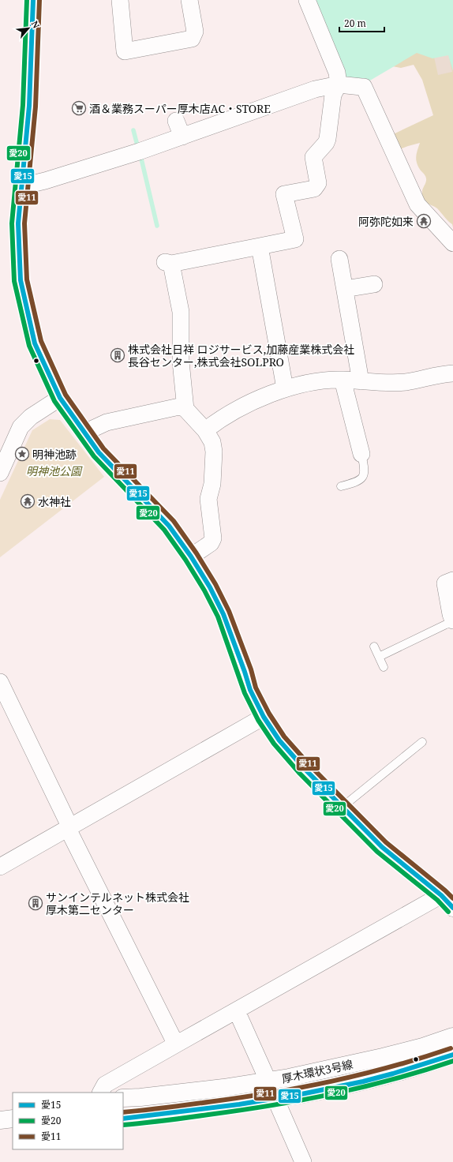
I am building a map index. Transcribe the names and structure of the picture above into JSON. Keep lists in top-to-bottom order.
{
  "streets": {
    "street": ["厚木環状3号線"]
  },
  "parks": ["明神池公園"],
  "places": {
    "supermarket": ["酒＆業務スーパー厚木店AC・STORE"],
    "temple": ["阿弥陀如来", "水神社"],
    "building": ["株式会社日祥 ロジサービス,加藤産業株式会社 長谷センター,株式会社SOLPRO", "サンインテルネット株式会社 厚木第二センター"],
    "place": ["明神池跡"]
  },
  "lines": ["transit line 愛15", "transit line 愛20", "transit line 愛11"],
  "legend": ["愛15", "愛20", "愛11"],
  "scale_bar": "20 m",
  "north": "top right"
}
